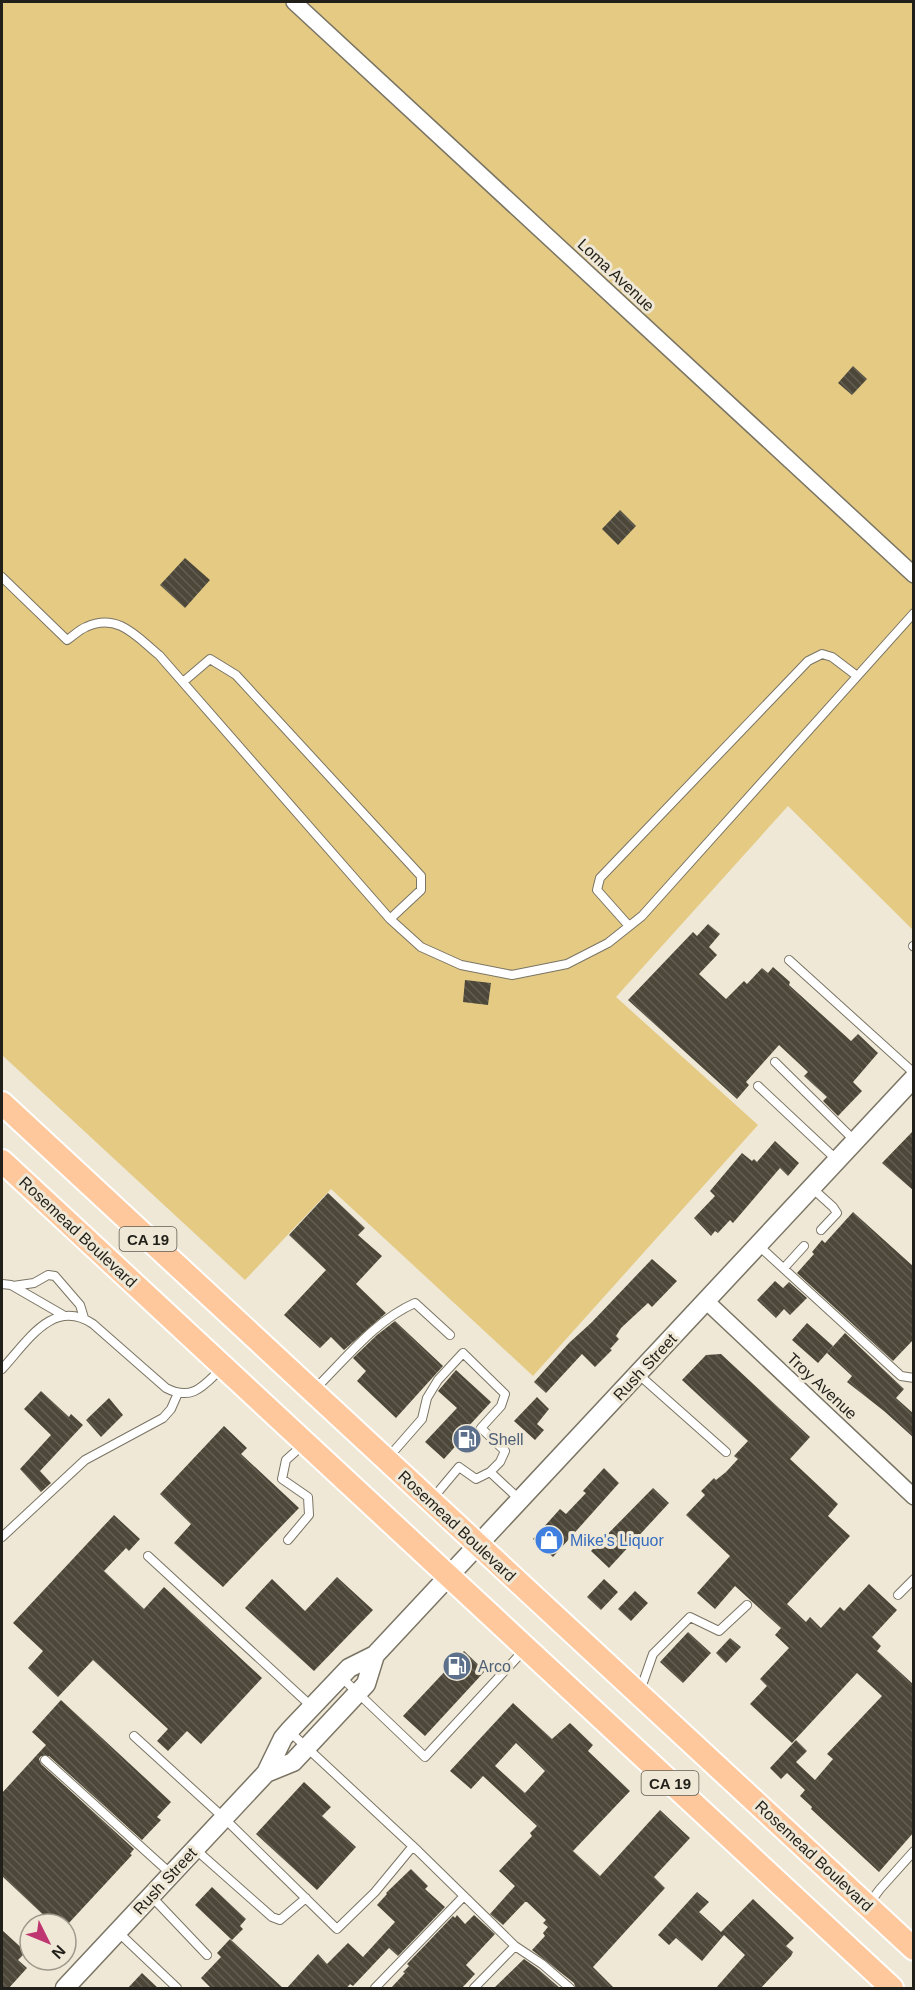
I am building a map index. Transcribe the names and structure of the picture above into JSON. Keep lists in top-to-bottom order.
{
  "streets": {
    "main road": ["Rosemead Boulevard", "CA 19"],
    "street": ["Loma Avenue", "Rush Street", "Troy Avenue"]
  },
  "crossings": [
    ["Rosemead Boulevard", "Rush Street"],
    ["Rush Street", "Troy Avenue"]
  ],
  "places": {
    "fuel station": ["Shell", "Arco"],
    "shop": ["Mike's Liquor"]
  },
  "north": "bottom right"
}
